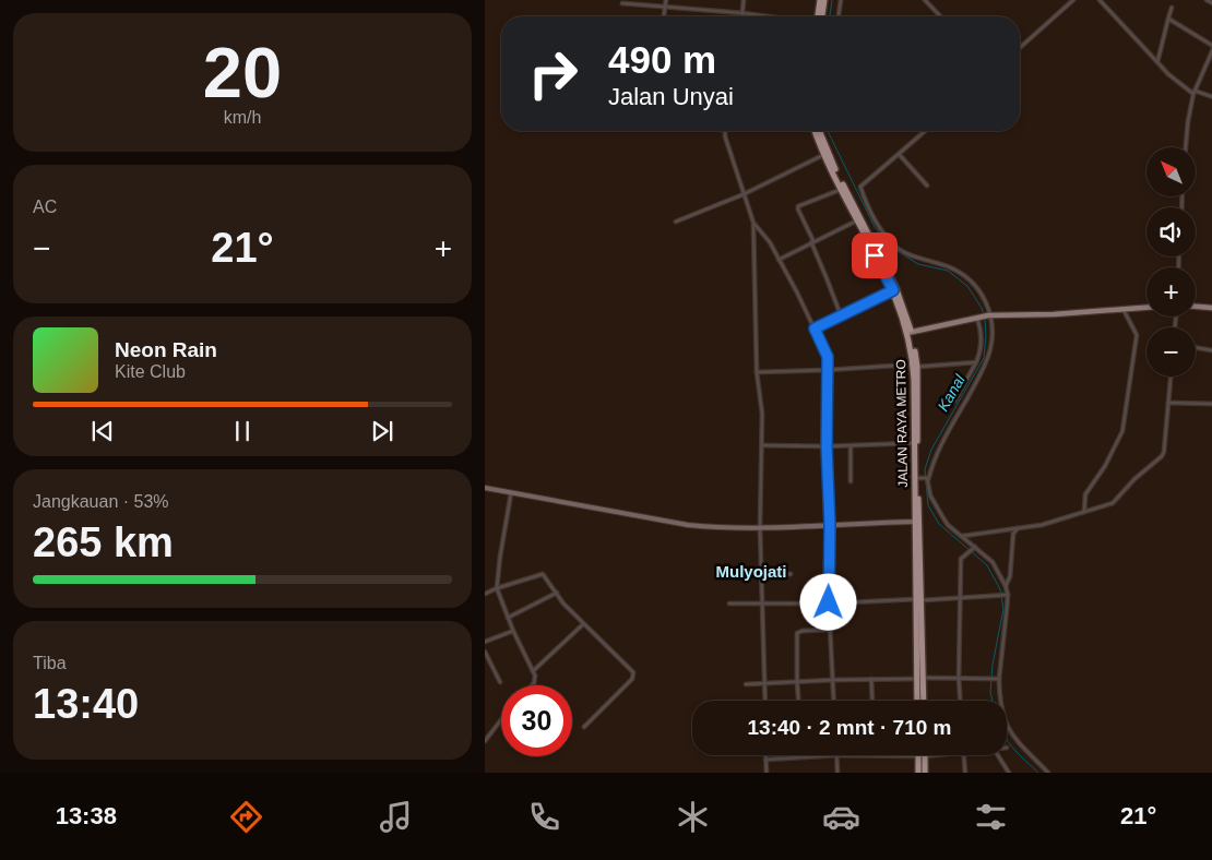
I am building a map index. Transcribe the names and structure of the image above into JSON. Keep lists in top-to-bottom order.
{
  "streets": {
    "highway": ["JALAN RAYA METRO"]
  },
  "districts": ["Mulyojati"],
  "water": ["Kanal"],
  "north": "top left",
  "page": {
    "tile": [
      ["20", "km/h"],
      "AC",
      ["Jangkauan · 53%", "265 km"],
      ["Tiba", "13:40"]
    ],
    "turn": ["490 m", "Jalan Unyai"],
    "map_buttons": ["+", "−"],
    "heat": ["−", "21°", "+"],
    "song": ["Neon Rain", "Kite Club"],
    "limit": "30",
    "trip": "13:40 · 2 mnt · 710 m",
    "tabs": ["13:38", "21°"]
  }
}
